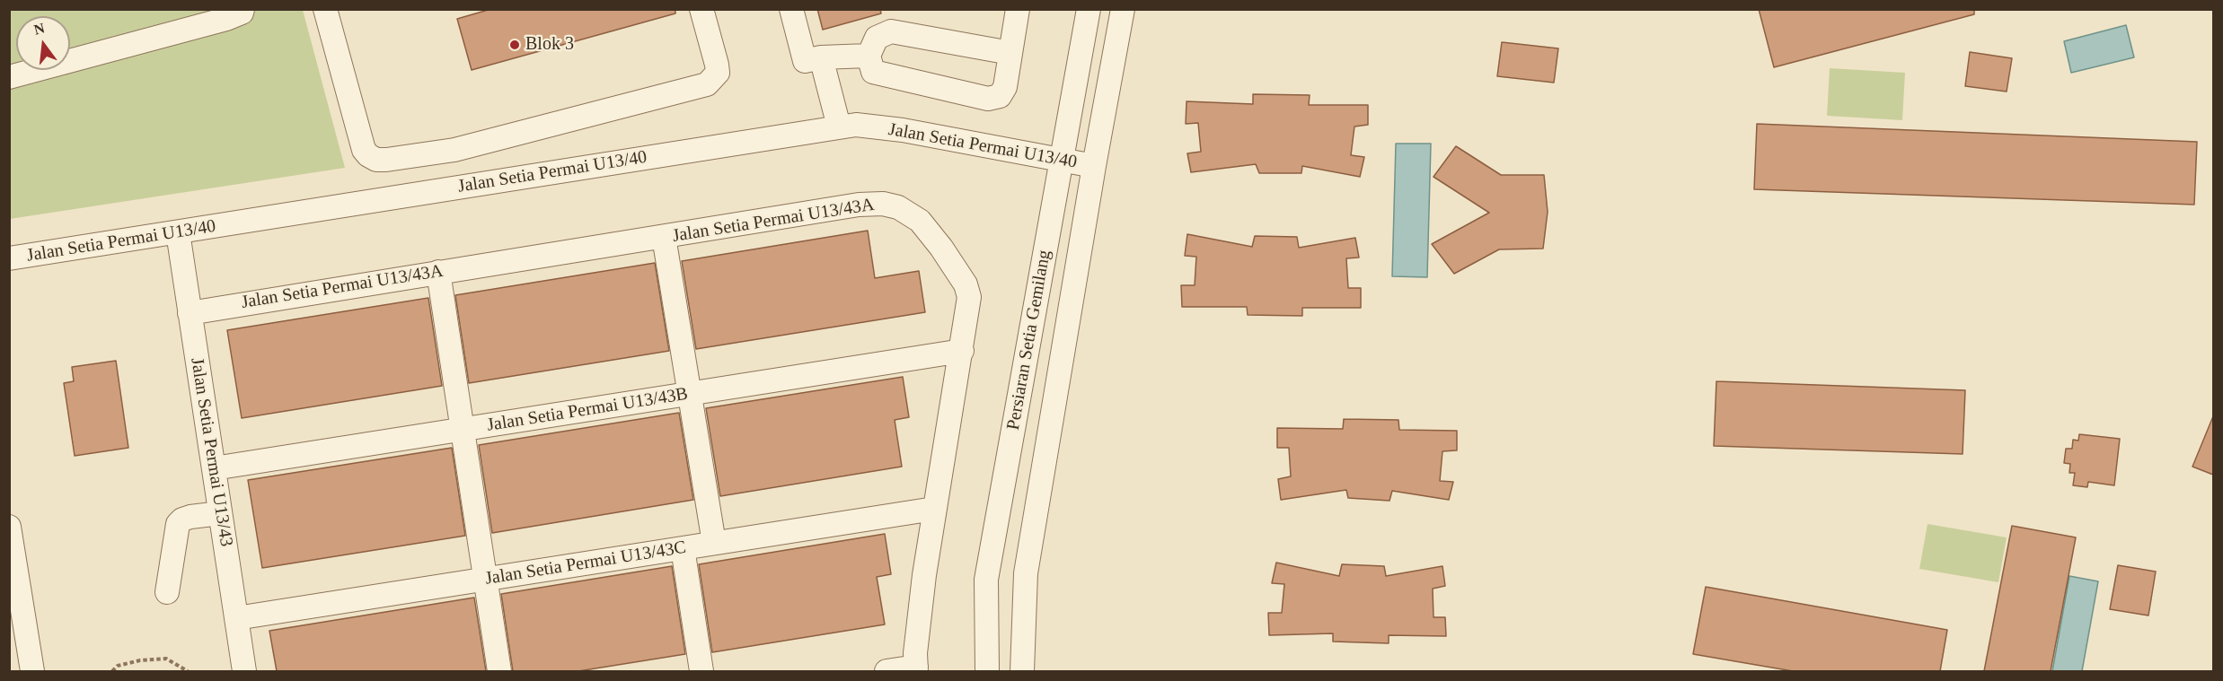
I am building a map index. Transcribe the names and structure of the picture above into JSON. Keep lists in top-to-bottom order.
{
  "streets": {
    "street": [
      "Jalan Setia Permai U13/40",
      "Jalan Setia Permai U13/43A",
      "Persiaran Setia Gemilang",
      "Jalan Setia Permai U13/43B",
      "Jalan Setia Permai U13/43",
      "Jalan Setia Permai U13/43C"
    ]
  },
  "crossings": [
    ["Jalan Setia Permai U13/40", "Persiaran Setia Gemilang"],
    ["Jalan Setia Permai U13/40", "Jalan Setia Permai U13/43"],
    ["Jalan Setia Permai U13/43A", "Jalan Setia Permai U13/43B"],
    ["Jalan Setia Permai U13/43A", "Jalan Setia Permai U13/43"],
    ["Jalan Setia Permai U13/43A", "Jalan Setia Permai U13/43C"],
    ["Jalan Setia Permai U13/43B", "Jalan Setia Permai U13/43"],
    ["Jalan Setia Permai U13/43", "Jalan Setia Permai U13/43C"]
  ],
  "places": ["Blok 3"],
  "north": "top"
}
